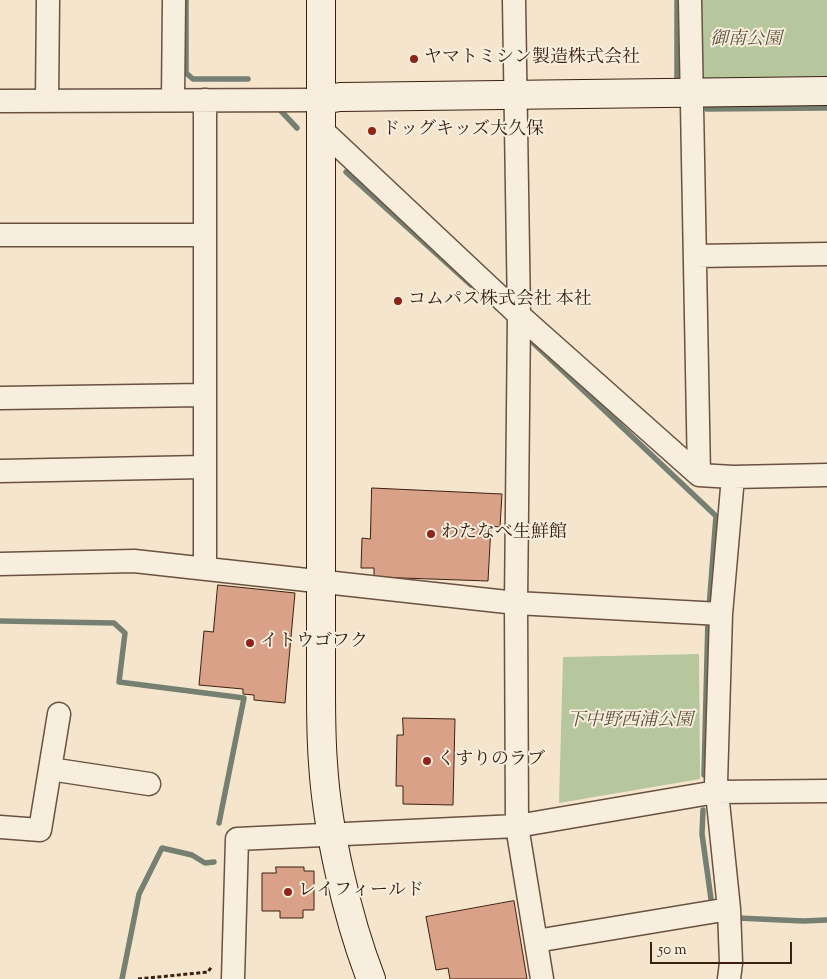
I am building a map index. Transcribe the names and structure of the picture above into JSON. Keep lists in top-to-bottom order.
{
  "parks": ["御南公園", "下中野西浦公園"],
  "places": [
    "ヤマトミシン製造株式会社",
    "ドッグキッズ大久保",
    "コムパス株式会社 本社",
    "わたなべ生鮮館",
    "イトウゴフク",
    "くすりのラブ",
    "レイフィールド"
  ],
  "scale_bar": "50 m"
}
